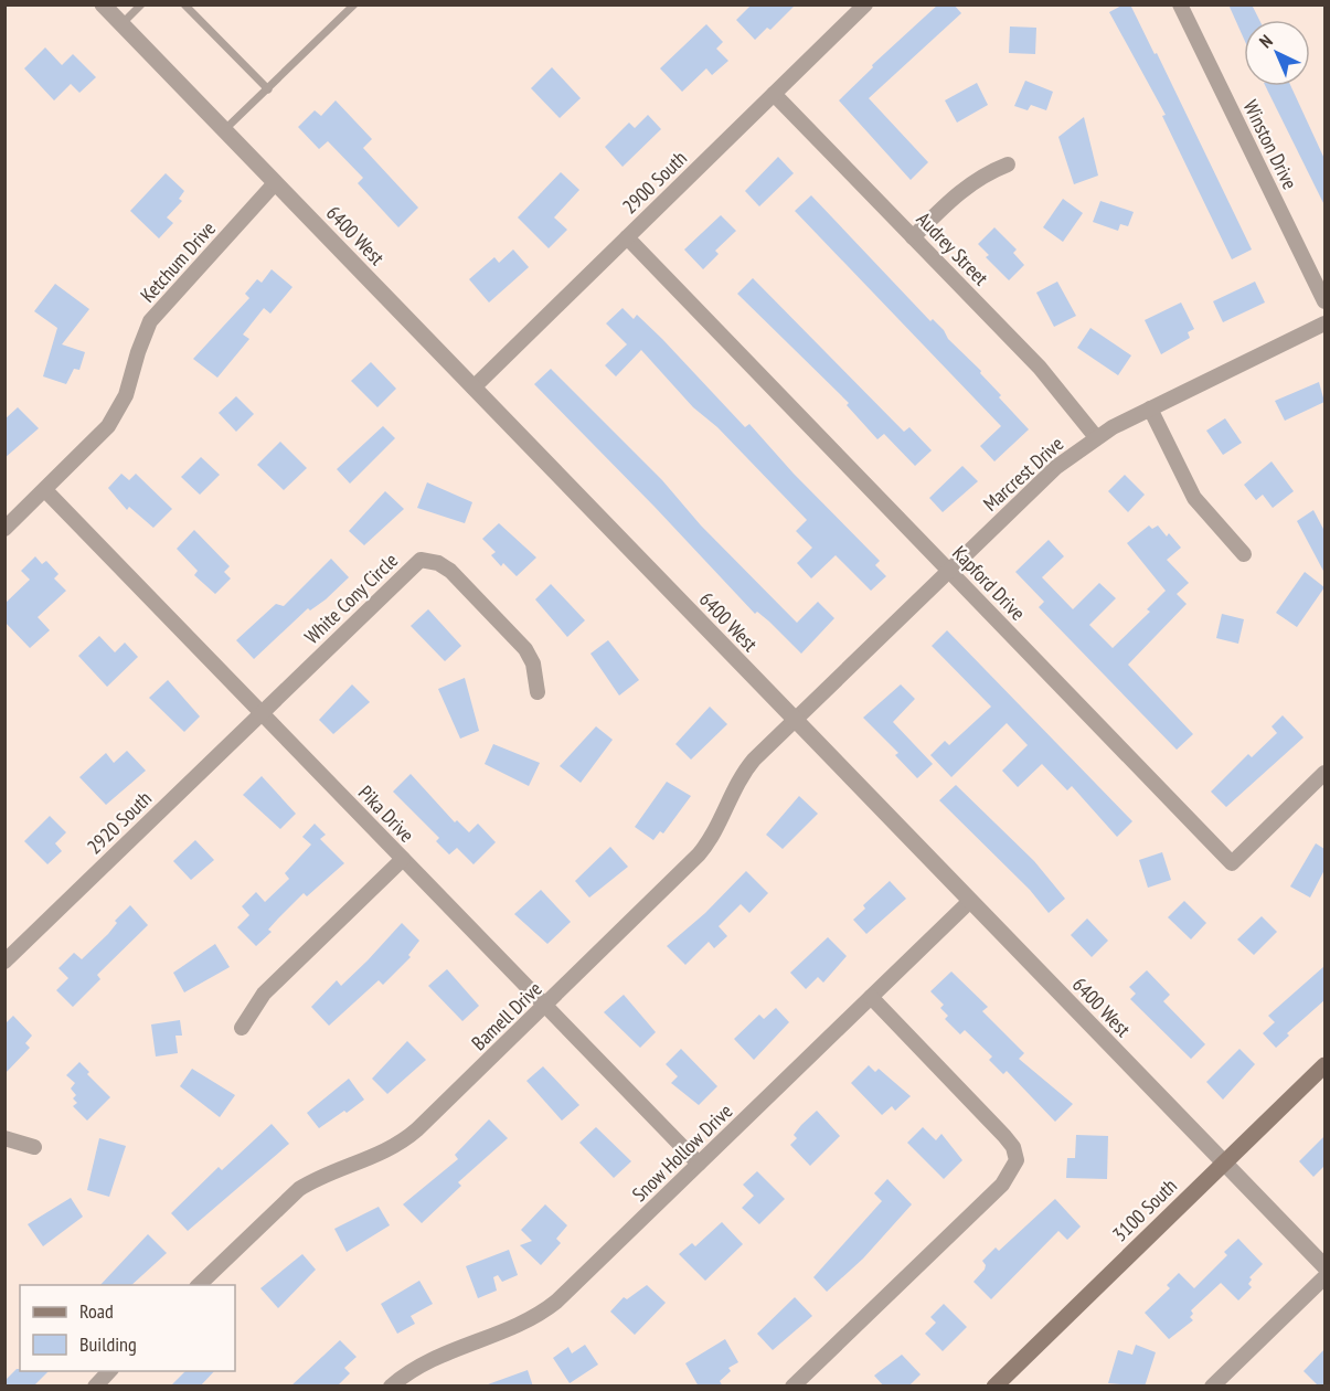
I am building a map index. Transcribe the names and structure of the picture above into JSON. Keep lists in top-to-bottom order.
{
  "streets": {
    "main road": ["3100 South"],
    "street": [
      "Winston Drive",
      "2900 South",
      "6400 West",
      "Audrey Street",
      "Ketchum Drive",
      "Marcrest Drive",
      "Kapford Drive",
      "White Cony Circle",
      "Pika Drive",
      "2920 South",
      "Bamell Drive",
      "Snow Hollow Drive"
    ]
  },
  "crossings": [
    ["2900 South", "6400 West"],
    ["2900 South", "Audrey Street"],
    ["2900 South", "Kapford Drive"],
    ["6400 West", "Ketchum Drive"],
    ["6400 West", "Marcrest Drive"],
    ["6400 West", "Bamell Drive"],
    ["6400 West", "Snow Hollow Drive"],
    ["6400 West", "3100 South"],
    ["Audrey Street", "Marcrest Drive"],
    ["Ketchum Drive", "Pika Drive"],
    ["Marcrest Drive", "Kapford Drive"],
    ["Marcrest Drive", "Bamell Drive"],
    ["White Cony Circle", "Pika Drive"],
    ["White Cony Circle", "2920 South"],
    ["Pika Drive", "2920 South"],
    ["Pika Drive", "Bamell Drive"],
    ["Pika Drive", "Snow Hollow Drive"]
  ],
  "legend": ["Road", "Building"],
  "north": "top left"
}
